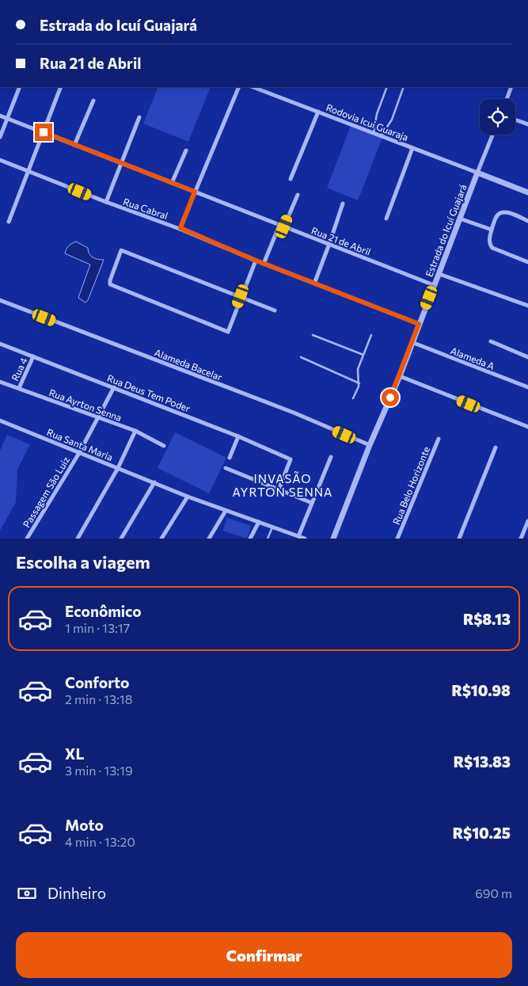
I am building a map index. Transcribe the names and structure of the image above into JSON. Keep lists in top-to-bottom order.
{
  "streets": {
    "street": [
      "Rodovia Icui Guaraja",
      "Rua Cabral",
      "Estrada do Icuí Guajará",
      "Rua 21 de Abril",
      "Alameda A",
      "Alameda Bacelar",
      "Rua 4",
      "Rua Deus Tem Poder",
      "Rua Ayrton Senna",
      "Rua Santa Maria",
      "Rua Belo Horizonte",
      "Passagem São Luiz"
    ]
  },
  "crossings": [
    ["Rodovia Icui Guaraja", "Estrada do Icuí Guajará"],
    ["Rua Cabral", "Estrada do Icuí Guajará"],
    ["Estrada do Icuí Guajará", "Rua 21 de Abril"],
    ["Estrada do Icuí Guajará", "Alameda A"],
    ["Estrada do Icuí Guajará", "Alameda Bacelar"],
    ["Rua 4", "Rua Deus Tem Poder"],
    ["Rua 4", "Rua Ayrton Senna"],
    ["Rua Deus Tem Poder", "Passagem São Luiz"],
    ["Rua Ayrton Senna", "Passagem São Luiz"],
    ["Rua Santa Maria", "Passagem São Luiz"]
  ],
  "districts": ["INVASÃO AYRTON SENNA"],
  "page": {
    "banner": ["Estrada do Icuí Guajará", "Rua 21 de Abril"],
    "heading": "Escolha a viagem",
    "list": [
      {
        "name": "Econômico",
        "note": "1 min · 13:17",
        "value": "R$8.13"
      },
      {
        "name": "Conforto",
        "note": "2 min · 13:18",
        "value": "R$10.98"
      },
      {
        "name": "XL",
        "note": "3 min · 13:19",
        "value": "R$13.83"
      },
      {
        "name": "Moto",
        "note": "4 min · 13:20",
        "value": "R$10.25"
      }
    ],
    "pay": ["Dinheiro", "690 m"],
    "buttons": "Confirmar"
  }
}
